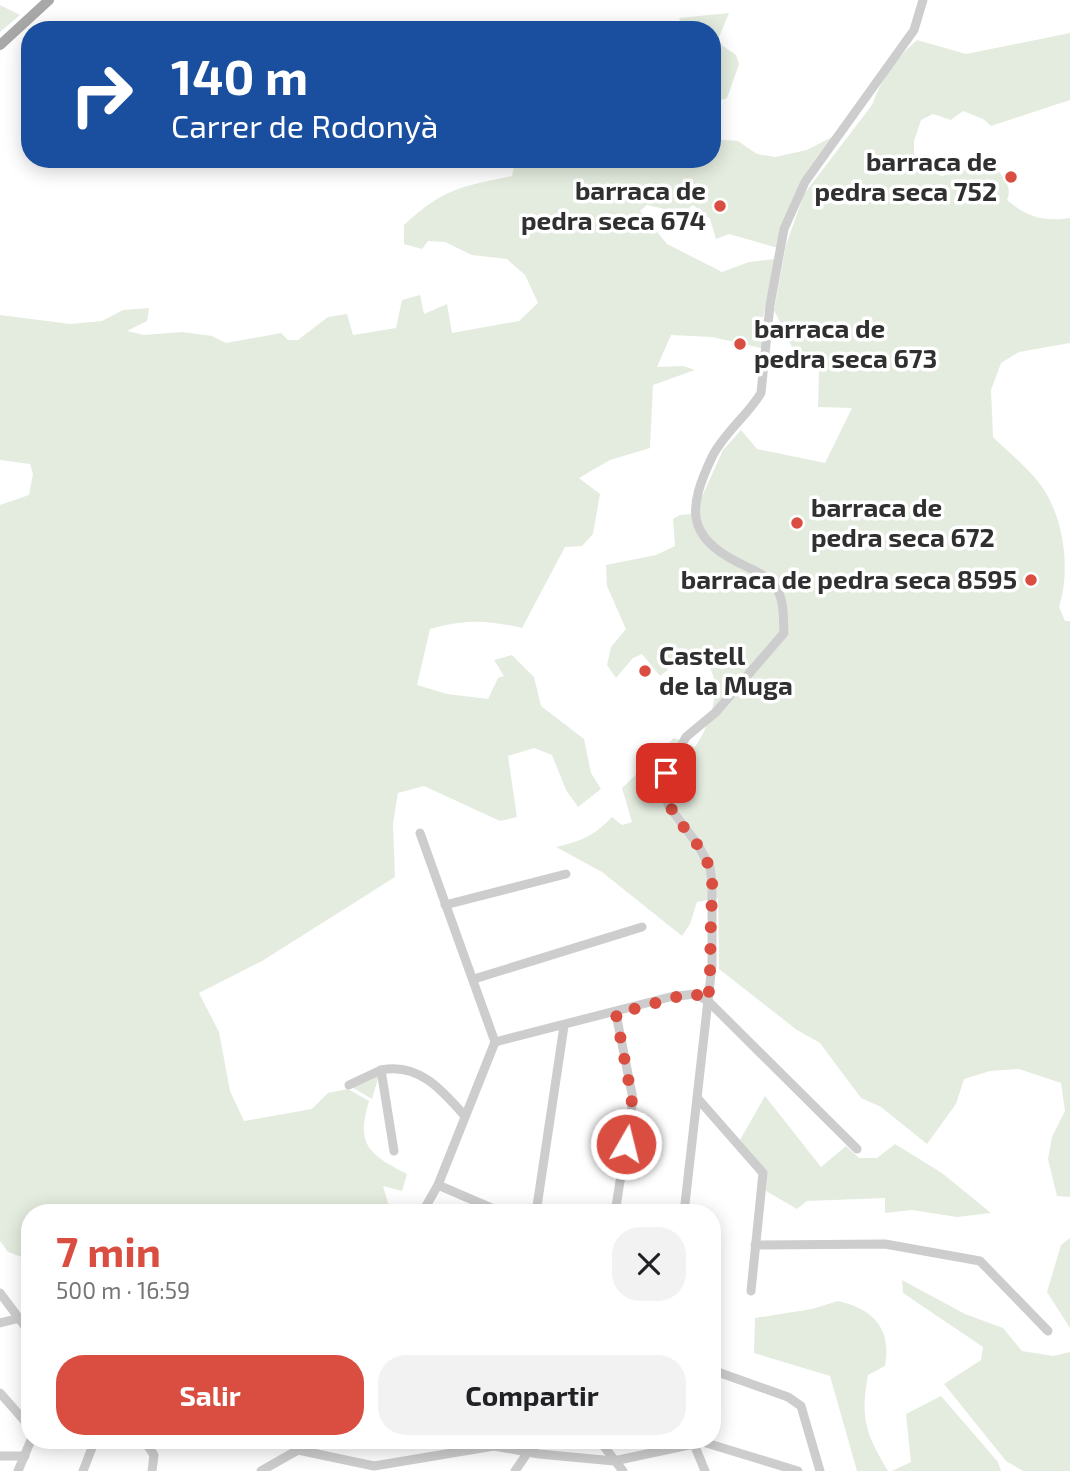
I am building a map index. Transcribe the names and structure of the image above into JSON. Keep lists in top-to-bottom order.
{
  "places": [
    "barraca de pedra seca 752",
    "barraca de pedra seca 674",
    "barraca de pedra seca 673",
    "barraca de pedra seca 672",
    "barraca de pedra seca 8595",
    "Castell de la Muga"
  ],
  "page": {
    "turn": ["140 m", "Carrer de Rodonyà"],
    "heading": ["7 min", "500 m · 16:59"],
    "buttons": ["Salir", "Compartir"]
  }
}
